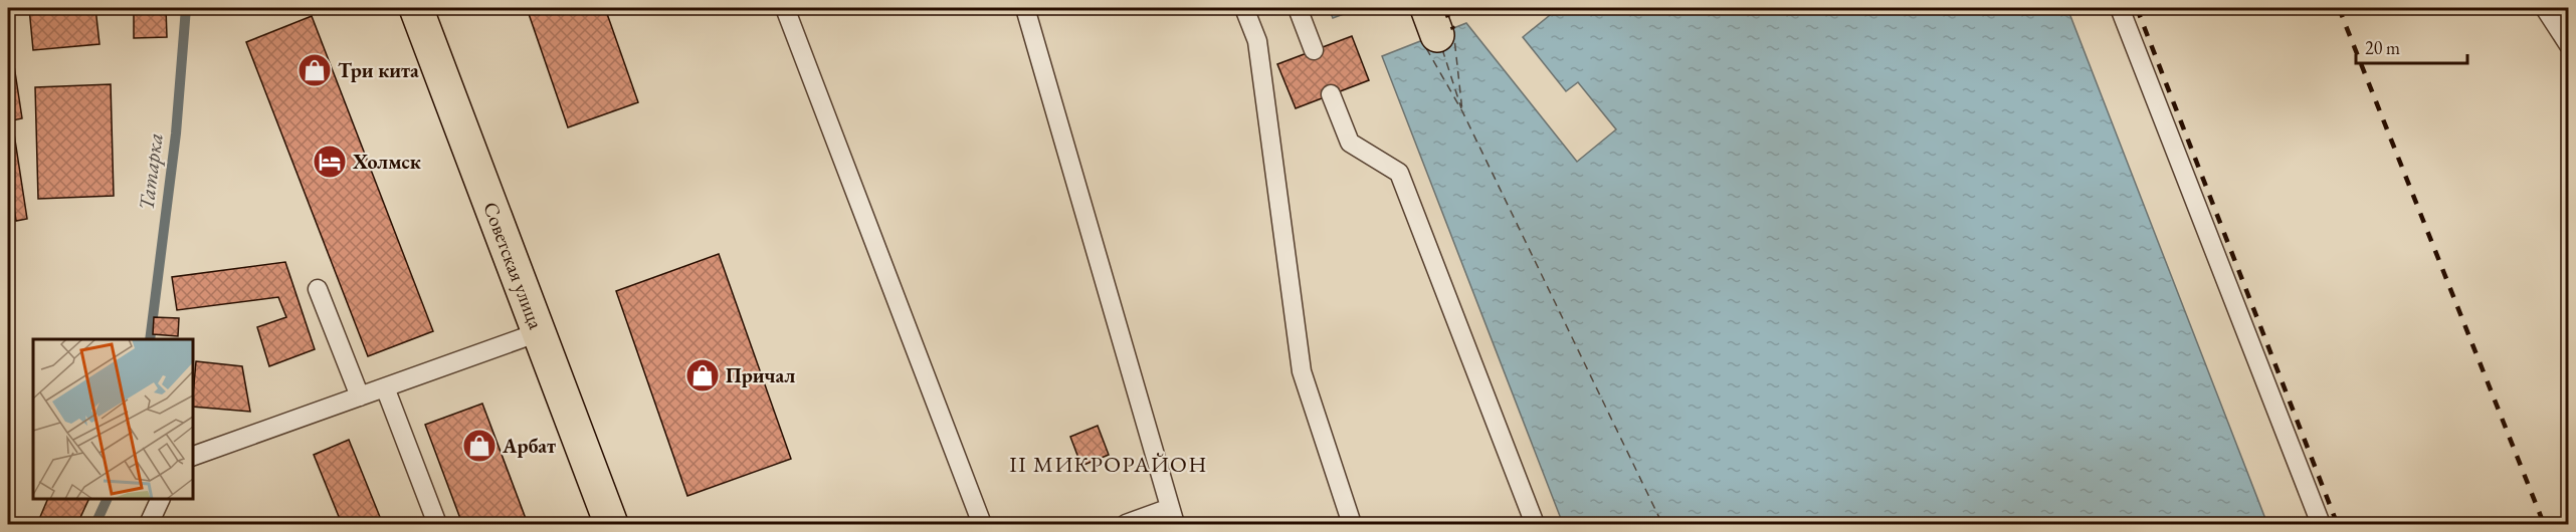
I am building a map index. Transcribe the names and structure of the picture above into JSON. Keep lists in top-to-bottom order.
{
  "streets": {
    "main road": ["Советская улица"]
  },
  "districts": ["II МИКРОРАЙОН"],
  "water": ["Татарка"],
  "places": {
    "shop": ["Три кита", "Причал", "Арбат"],
    "hotel": ["Холмск"]
  },
  "scale_bar": "20 m"
}
